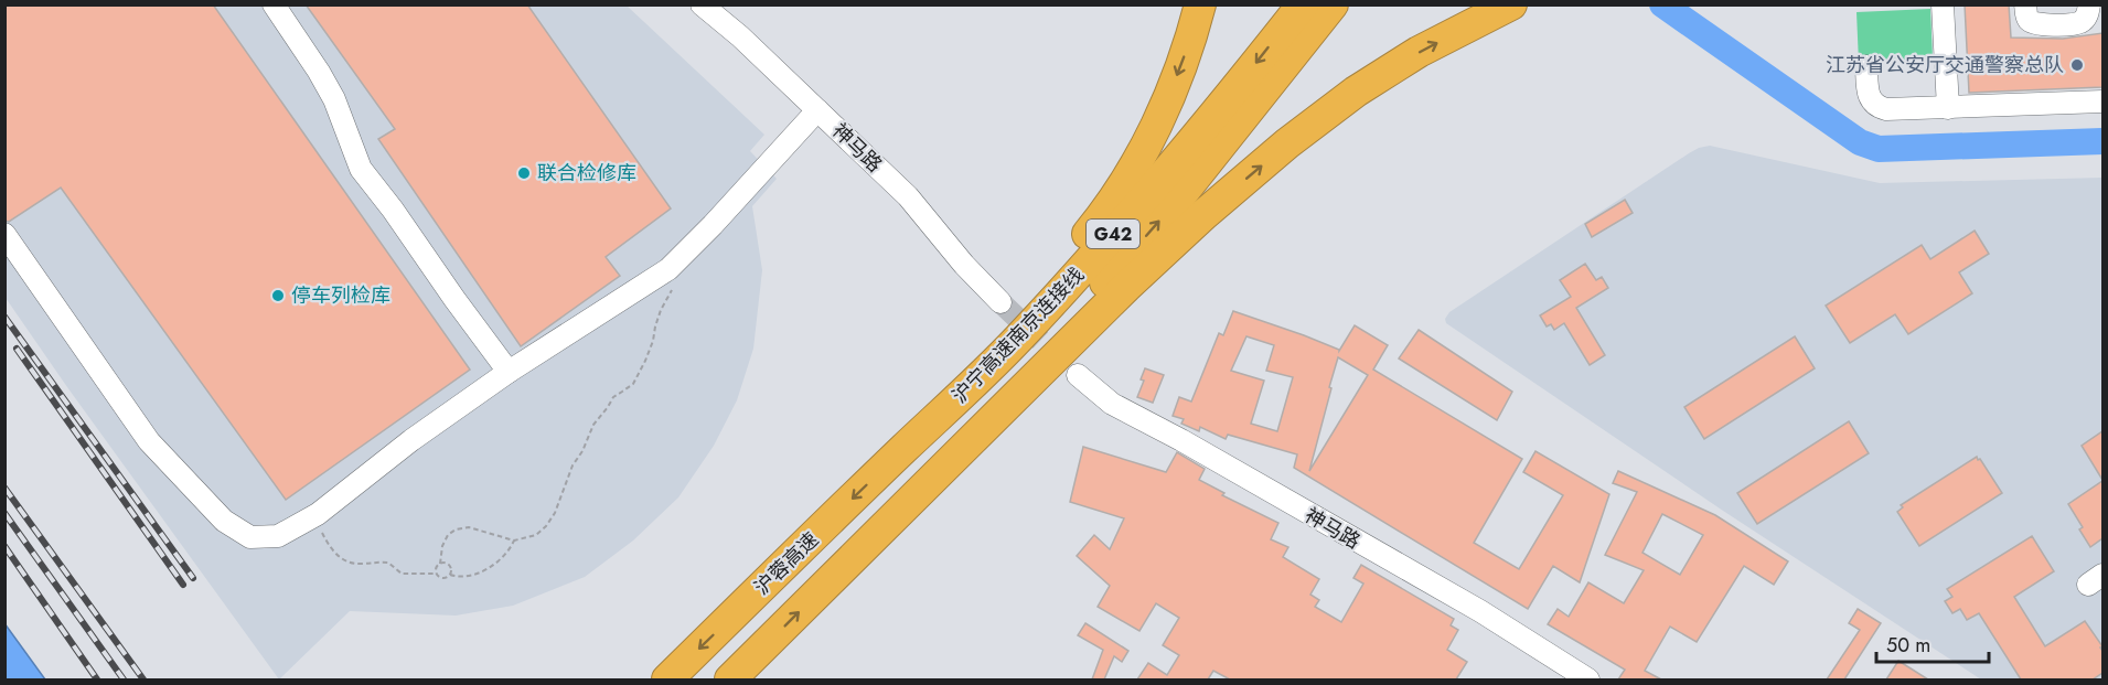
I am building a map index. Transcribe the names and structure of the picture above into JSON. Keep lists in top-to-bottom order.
{
  "streets": {
    "highway": ["G42", "沪宁高速南京连接线", "沪蓉高速"],
    "street": ["神马路"]
  },
  "crossings": [
    ["G42", "沪宁高速南京连接线"],
    ["G42", "沪蓉高速"],
    ["沪宁高速南京连接线", "沪蓉高速"]
  ],
  "places": ["江苏省公安厅交通警察总队", "联合检修库", "停车列检库"],
  "scale_bar": "50 m"
}
